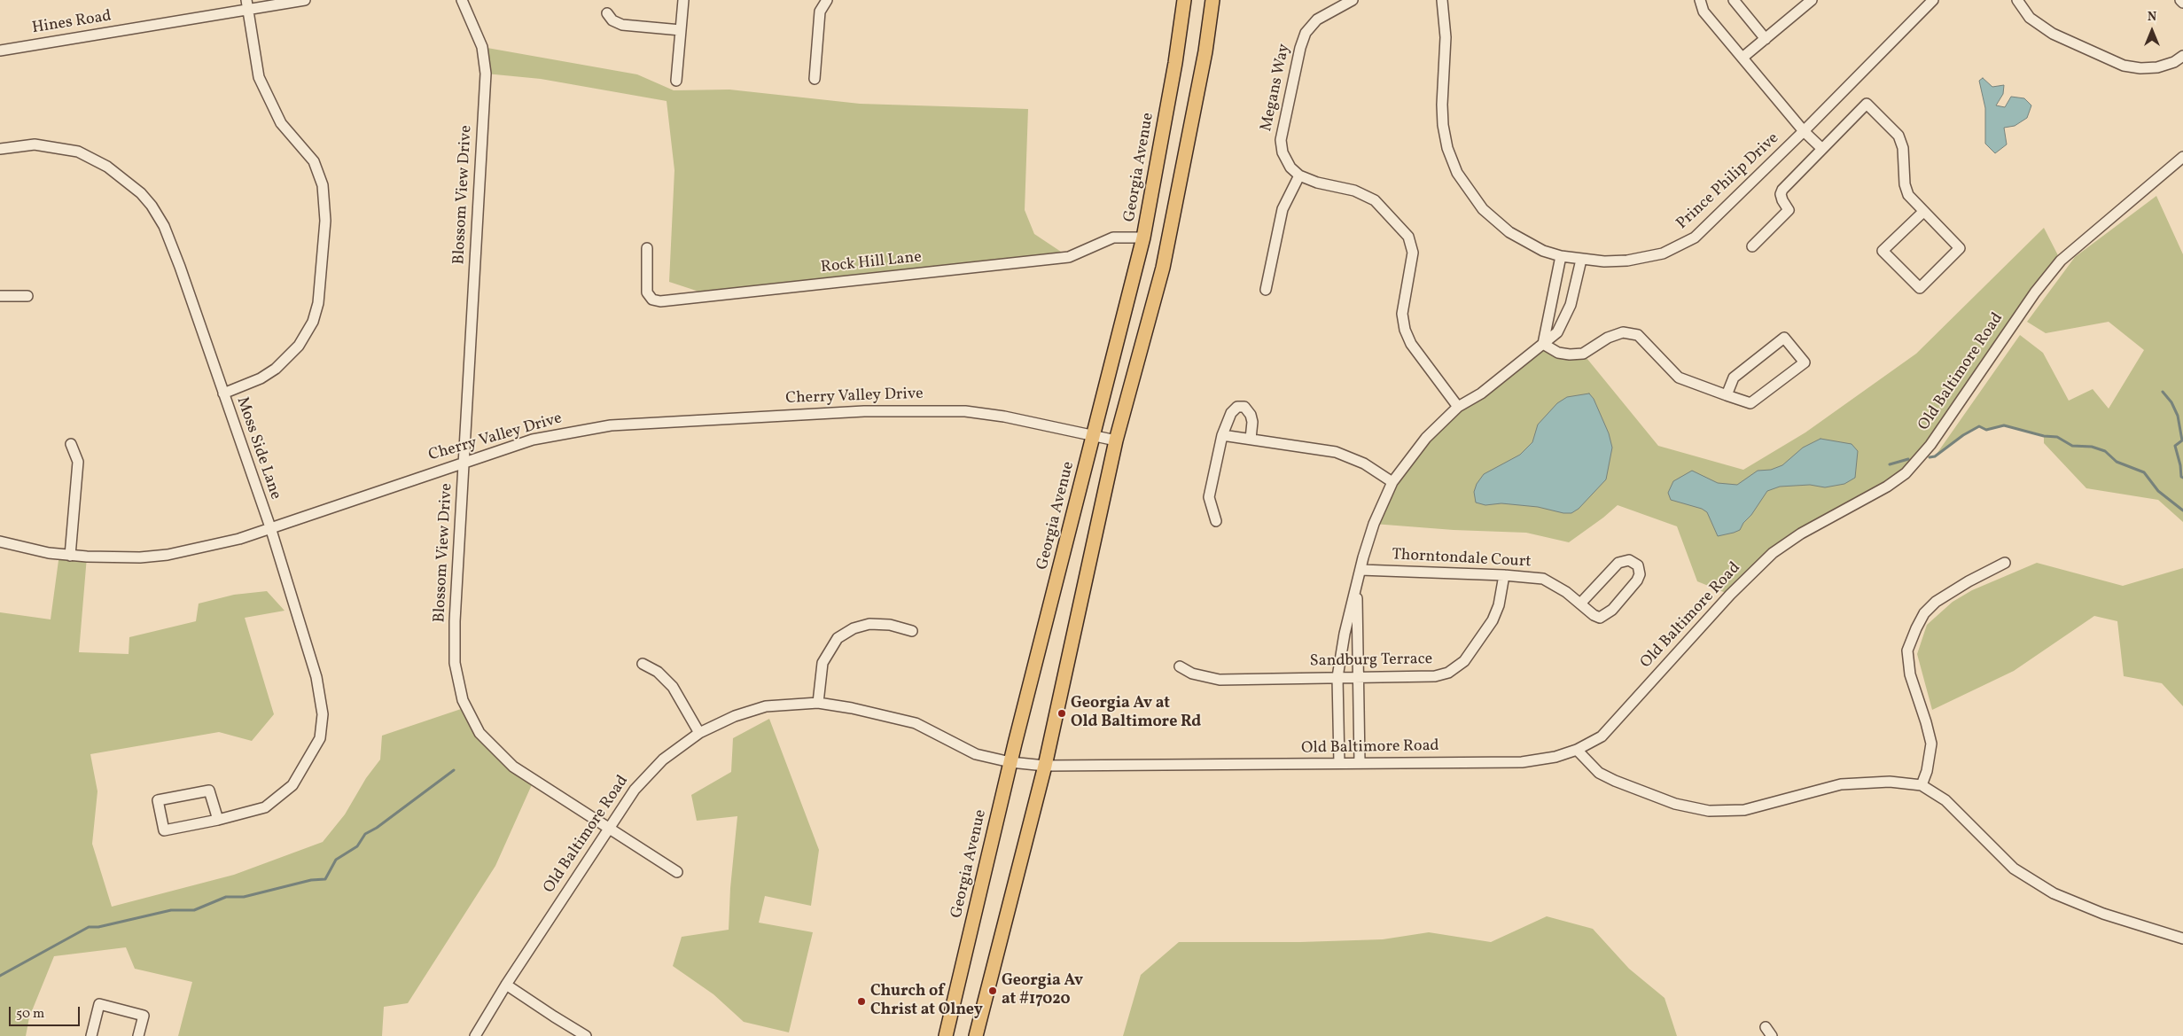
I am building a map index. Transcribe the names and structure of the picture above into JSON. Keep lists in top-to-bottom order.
{
  "streets": {
    "main road": ["Georgia Avenue"],
    "street": [
      "Hines Road",
      "Megans Way",
      "Prince Philip Drive",
      "Blossom View Drive",
      "Rock Hill Lane",
      "Old Baltimore Road",
      "Cherry Valley Drive",
      "Moss Side Lane",
      "Thorntondale Court",
      "Sandburg Terrace"
    ]
  },
  "crossings": [
    ["Georgia Avenue", "Rock Hill Lane"],
    ["Georgia Avenue", "Old Baltimore Road"],
    ["Georgia Avenue", "Cherry Valley Drive"],
    ["Blossom View Drive", "Old Baltimore Road"],
    ["Blossom View Drive", "Cherry Valley Drive"],
    ["Cherry Valley Drive", "Moss Side Lane"],
    ["Thorntondale Court", "Sandburg Terrace"]
  ],
  "places": ["Georgia Av at Old Baltimore Rd", "Georgia Av at #17020", "Church of Christ at Olney"],
  "scale_bar": "50 m",
  "north": "top"
}
